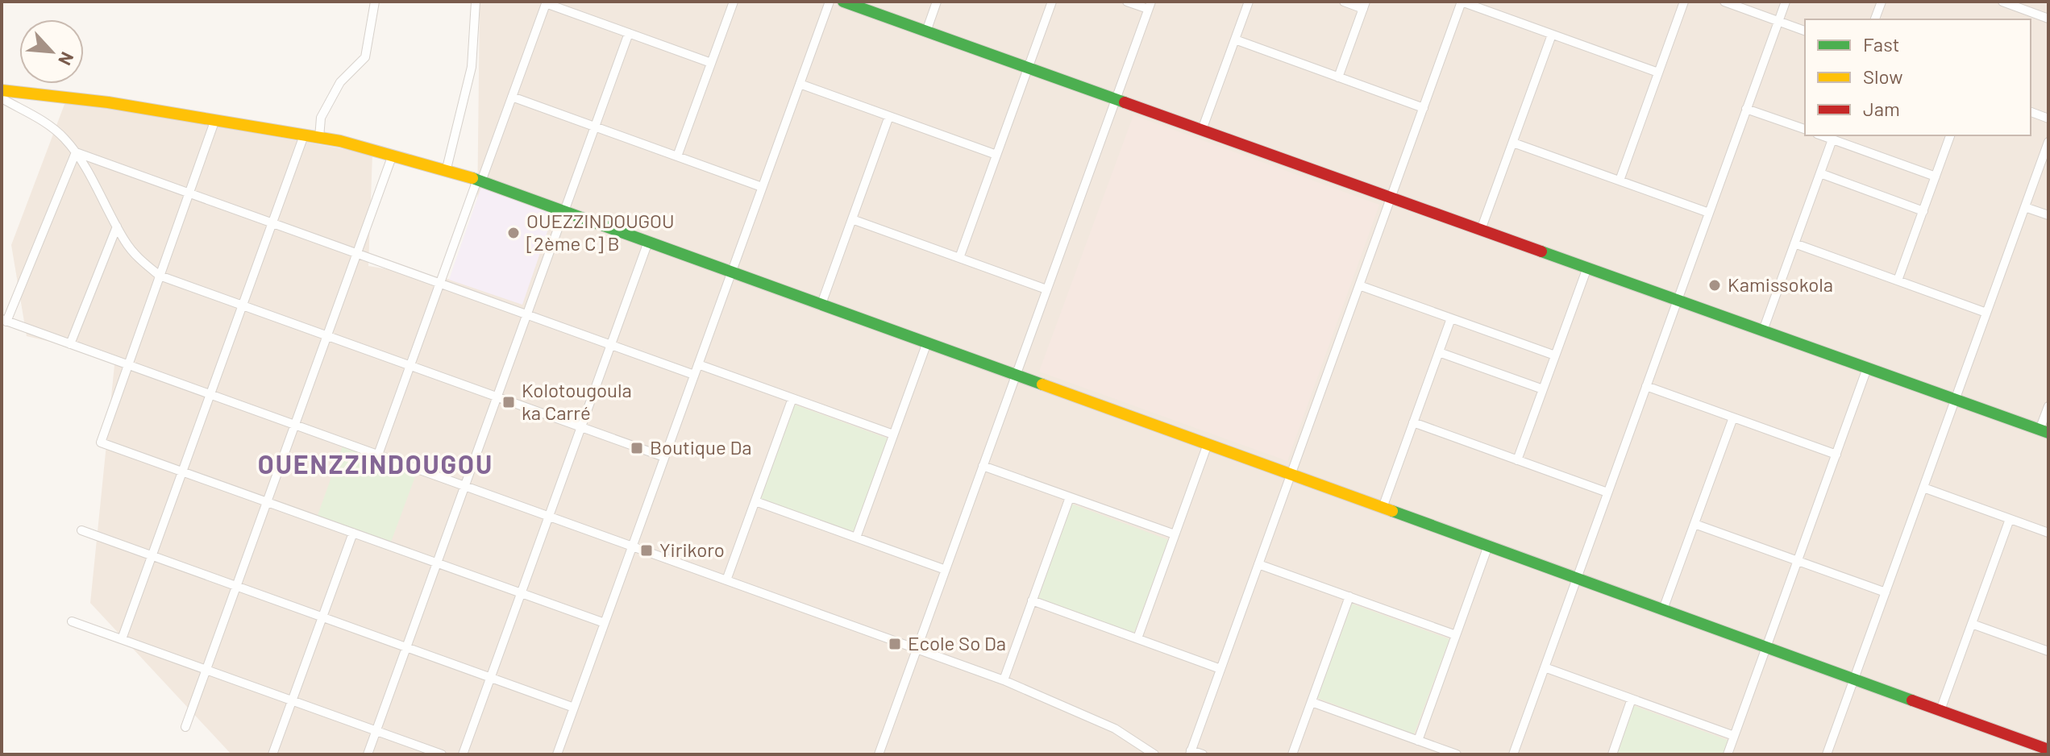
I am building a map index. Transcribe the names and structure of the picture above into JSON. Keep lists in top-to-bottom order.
{
  "districts": ["OUENZZINDOUGOU"],
  "places": {
    "other": ["OUEZZINDOUGOU [2ème C] B", "Kamissokola"],
    "transit": [
      "Kolotougoula ka Carré",
      "Boutique Da",
      "Yirikoro",
      "Ecole So Da"
    ]
  },
  "legend": ["Fast", "Slow", "Jam"],
  "north": "bottom right"
}
